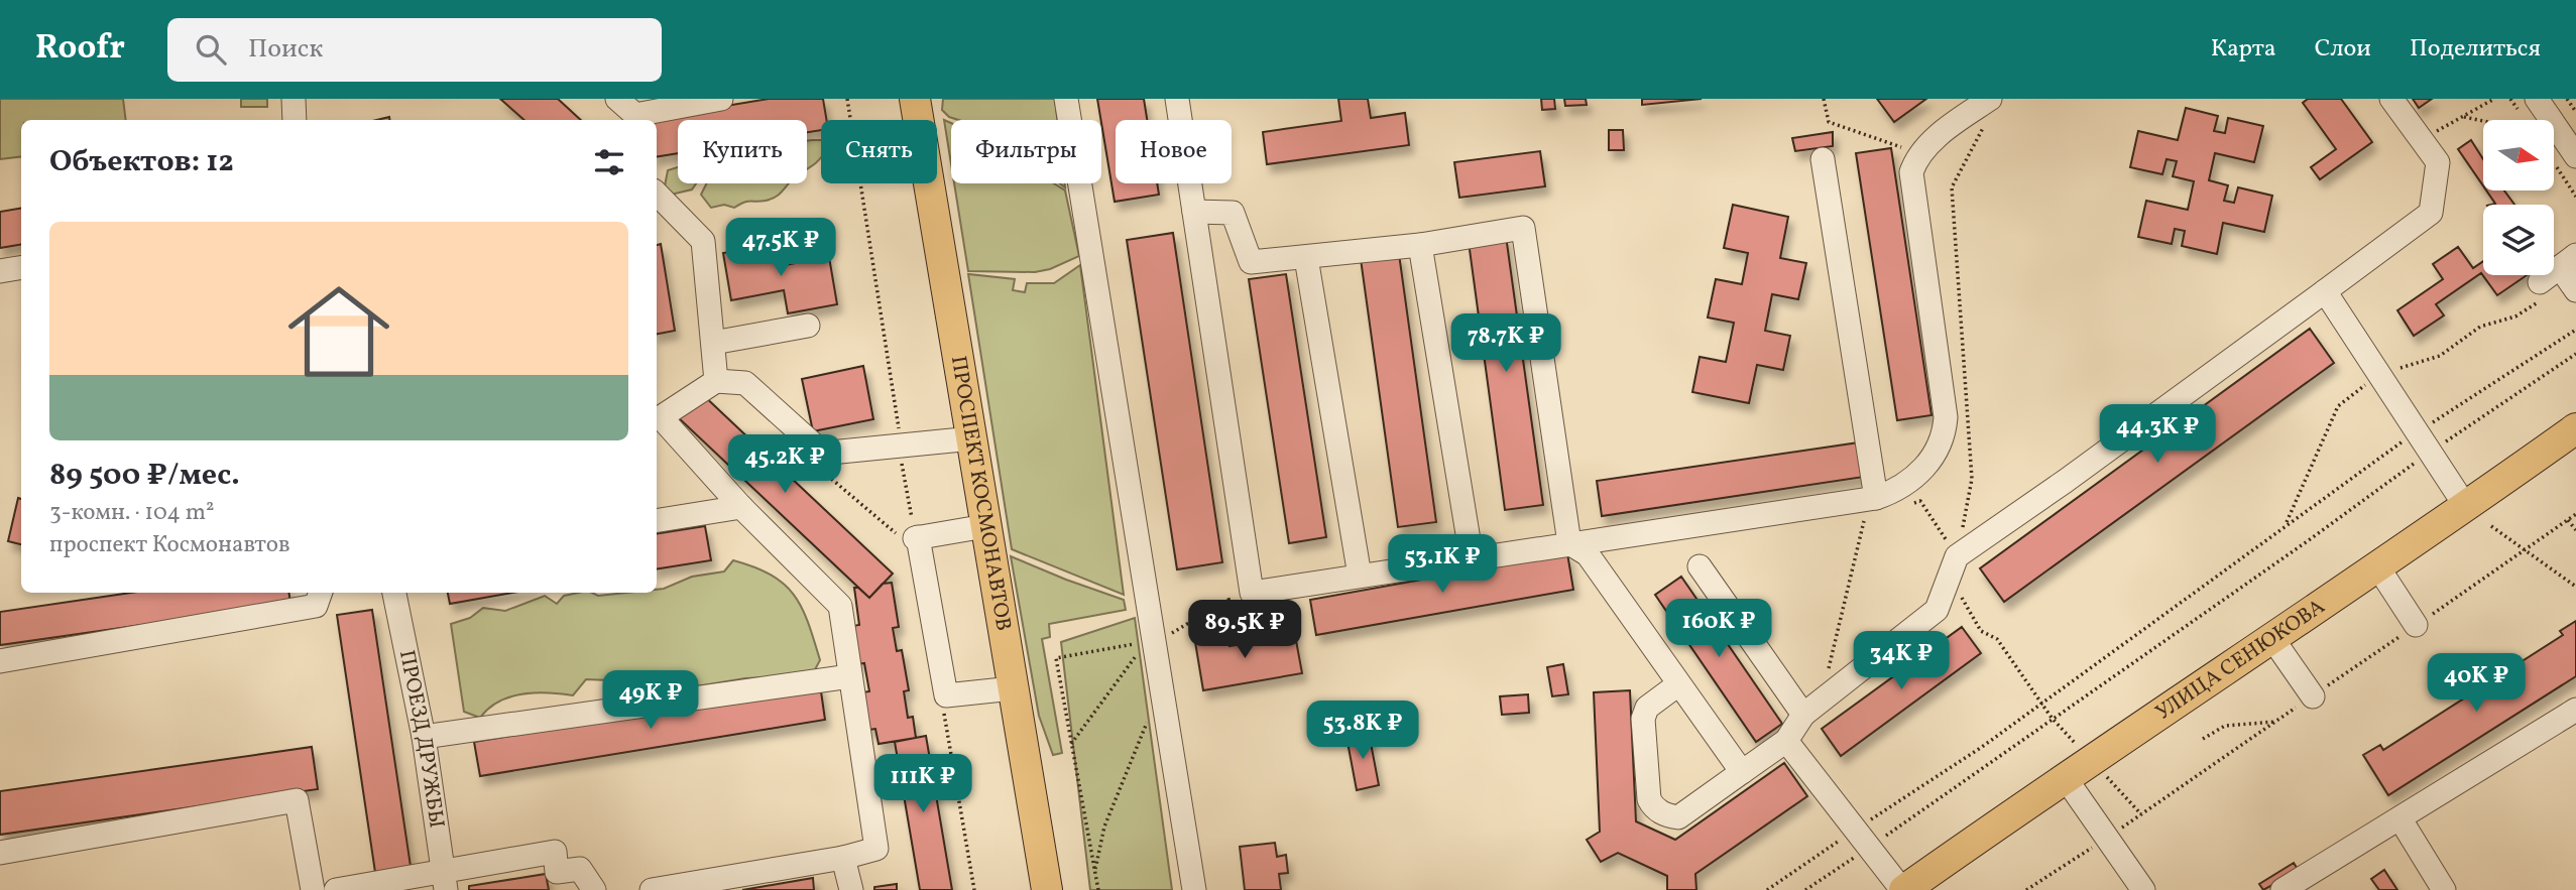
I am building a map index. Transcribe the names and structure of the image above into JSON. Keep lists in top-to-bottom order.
{
  "streets": {
    "main road": ["ПРОСПЕКТ КОСМОНАВТОВ", "УЛИЦА СЕНЮКОВА"],
    "street": ["ПРОЕЗД ДРУЖБЫ"]
  },
  "north": "right",
  "page": {
    "header": "Roofr",
    "search": "Поиск",
    "nav": ["Карта", "Слои", "Поделиться"],
    "chip": [
      "Купить",
      "Снять",
      "Фильтры",
      "Новое"
    ],
    "heading": "Объектов: 12",
    "list": [
      {
        "name": "89 500 ₽/мес.",
        "note": "3-комн. · 104 m² · проспект Космонавтов"
      }
    ],
    "price": [
      "47.5K ₽",
      "78.7K ₽",
      "44.3K ₽",
      "45.2K ₽",
      "53.1K ₽",
      "160K ₽",
      "89.5K ₽",
      "34K ₽",
      "40K ₽",
      "49K ₽",
      "53.8K ₽",
      "111K ₽"
    ]
  }
}
